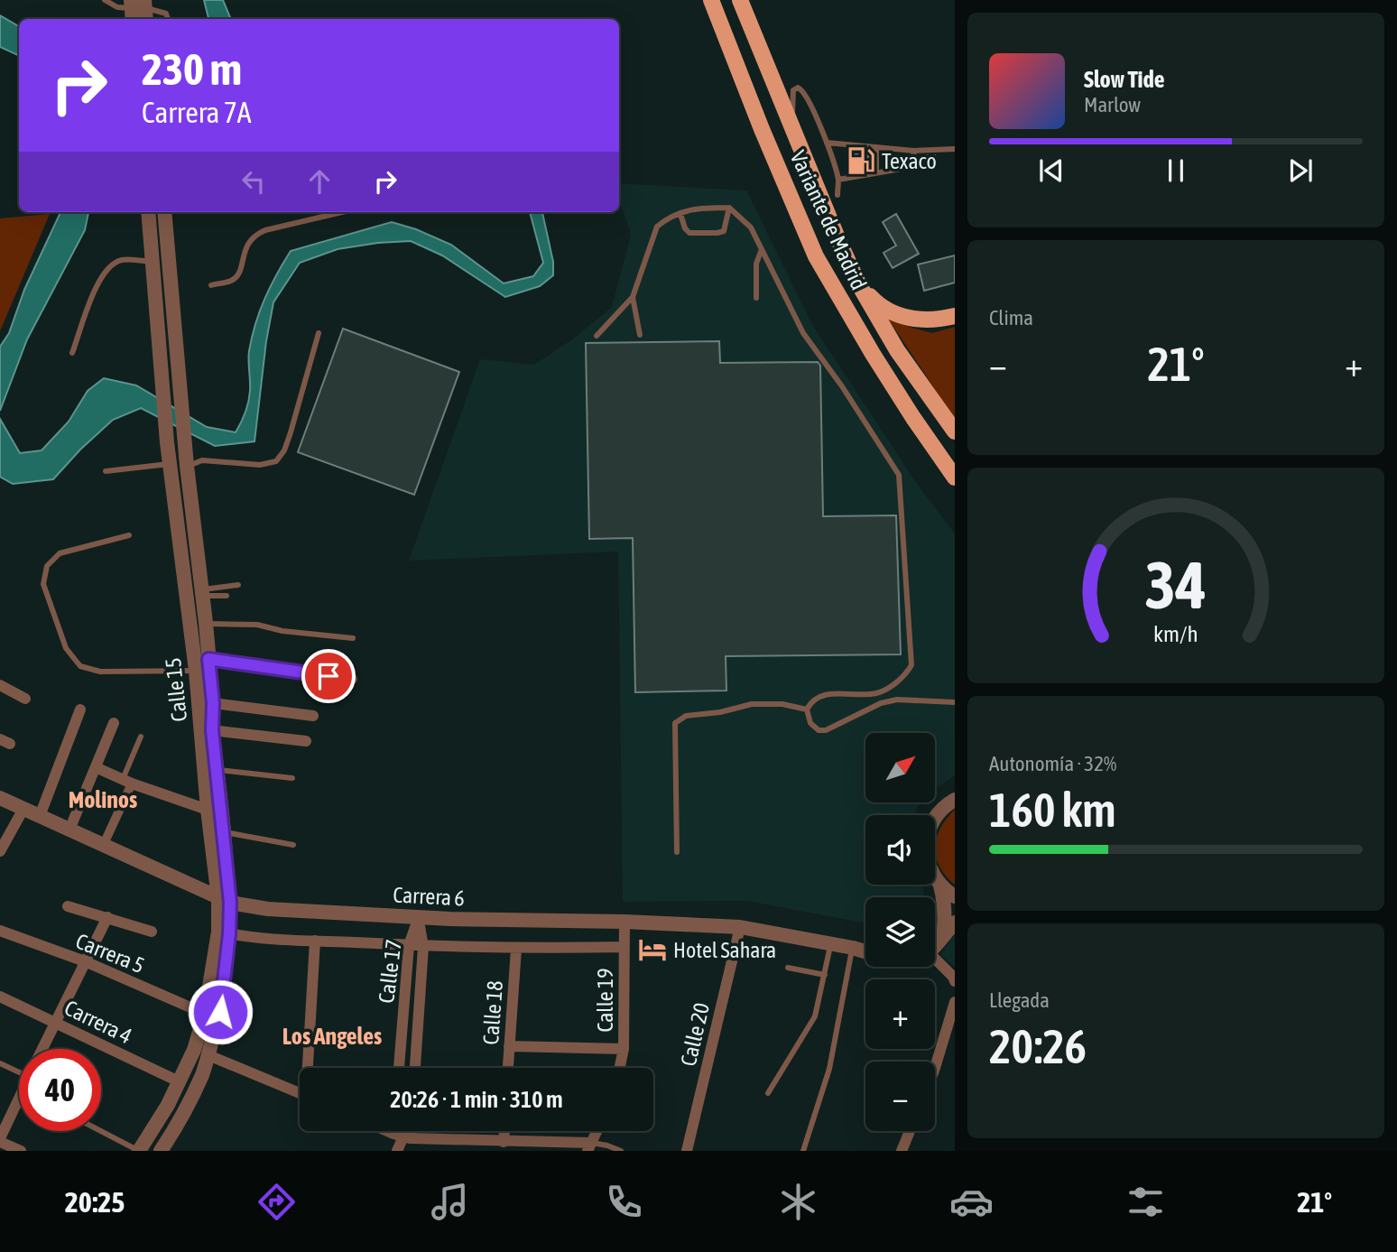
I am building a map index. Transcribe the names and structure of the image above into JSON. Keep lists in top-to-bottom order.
{
  "streets": {
    "main road": ["Variante de Madrid"],
    "street": [
      "Calle 15",
      "Carrera 6",
      "Carrera 5",
      "Calle 17",
      "Calle 19",
      "Calle 18",
      "Carrera 4",
      "Calle 20"
    ]
  },
  "crossings": [
    ["Calle 15", "Carrera 6"],
    ["Calle 15", "Carrera 5"],
    ["Calle 15", "Carrera 4"],
    ["Carrera 6", "Calle 17"],
    ["Carrera 6", "Calle 19"],
    ["Carrera 6", "Calle 20"]
  ],
  "districts": ["Molinos", "Los Angeles"],
  "places": {
    "fuel station": ["Texaco"],
    "hotel": ["Hotel Sahara"]
  },
  "north": "top right",
  "page": {
    "turn": ["230 m", "Carrera 7A"],
    "song": ["Slow Tide", "Marlow"],
    "tile": [
      "Clima",
      ["Autonomía · 32%", "160 km"],
      ["Llegada", "20:26"]
    ],
    "heat": ["−", "21°", "+"],
    "map_buttons": ["+", "−"],
    "limit": "40",
    "trip": "20:26 · 1 min · 310 m",
    "tabs": ["20:25", "21°"],
    "gauge": ["34", "km/h"]
  }
}
